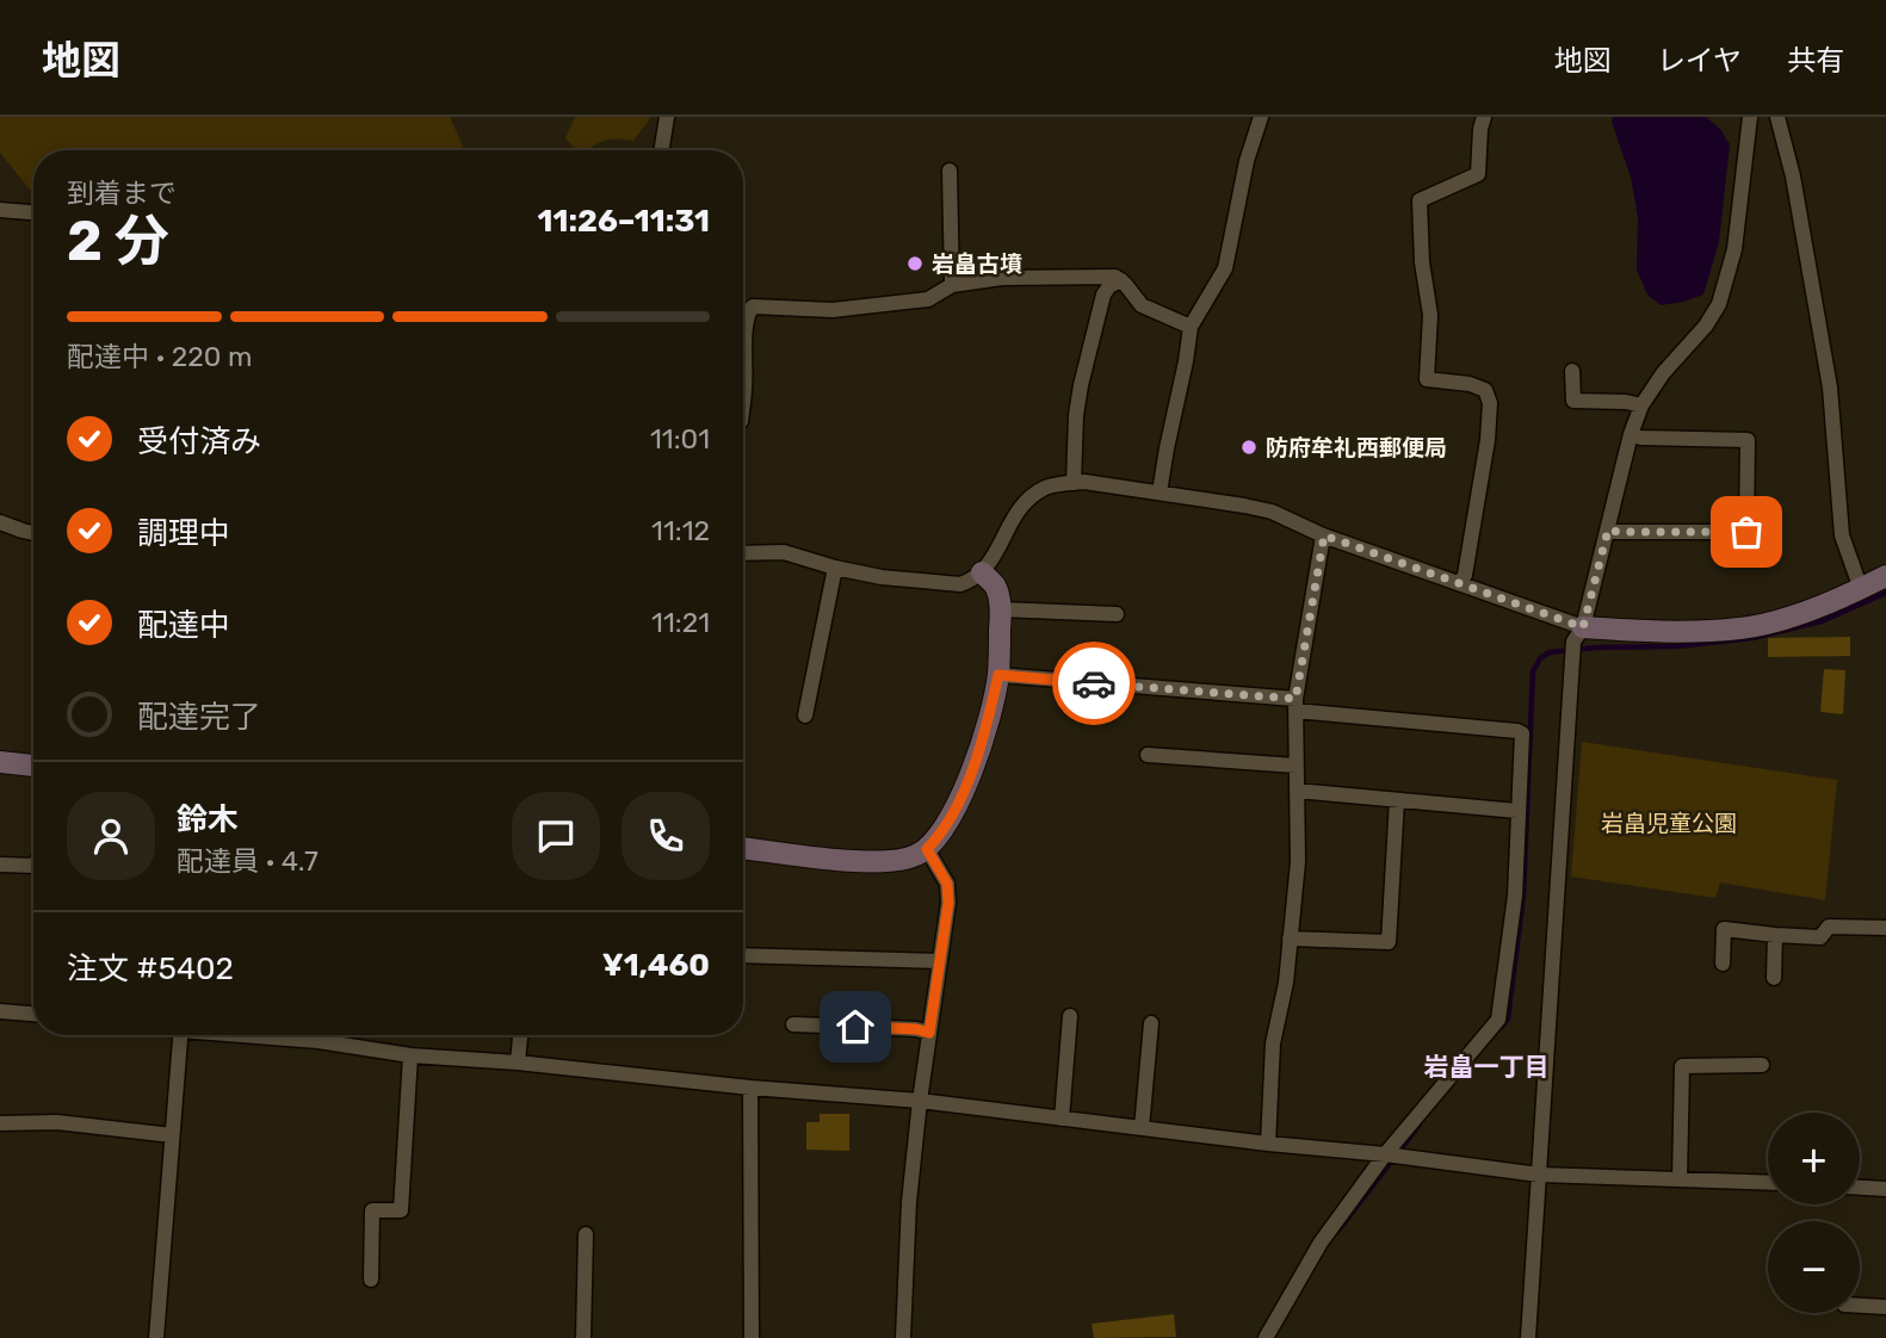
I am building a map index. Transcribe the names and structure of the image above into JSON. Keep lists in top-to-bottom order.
{
  "districts": ["岩畠一丁目"],
  "parks": ["岩畠児童公園"],
  "places": ["岩畠古墳", "防府牟礼西郵便局"],
  "page": {
    "header": "地図",
    "nav": ["地図", "レイヤ", "共有"],
    "heading": ["2 分", "到着まで", "11:26–11:31"],
    "panel": [
      "鈴木",
      "配達員 · 4.7",
      "注文 #5402",
      "¥1,460"
    ],
    "bar": "配達中 · 220 m",
    "list": [
      ["受付済み", "11:01"],
      ["調理中", "11:12"],
      ["配達中", "11:21"],
      "配達完了"
    ],
    "map_buttons": ["+", "−"]
  }
}
